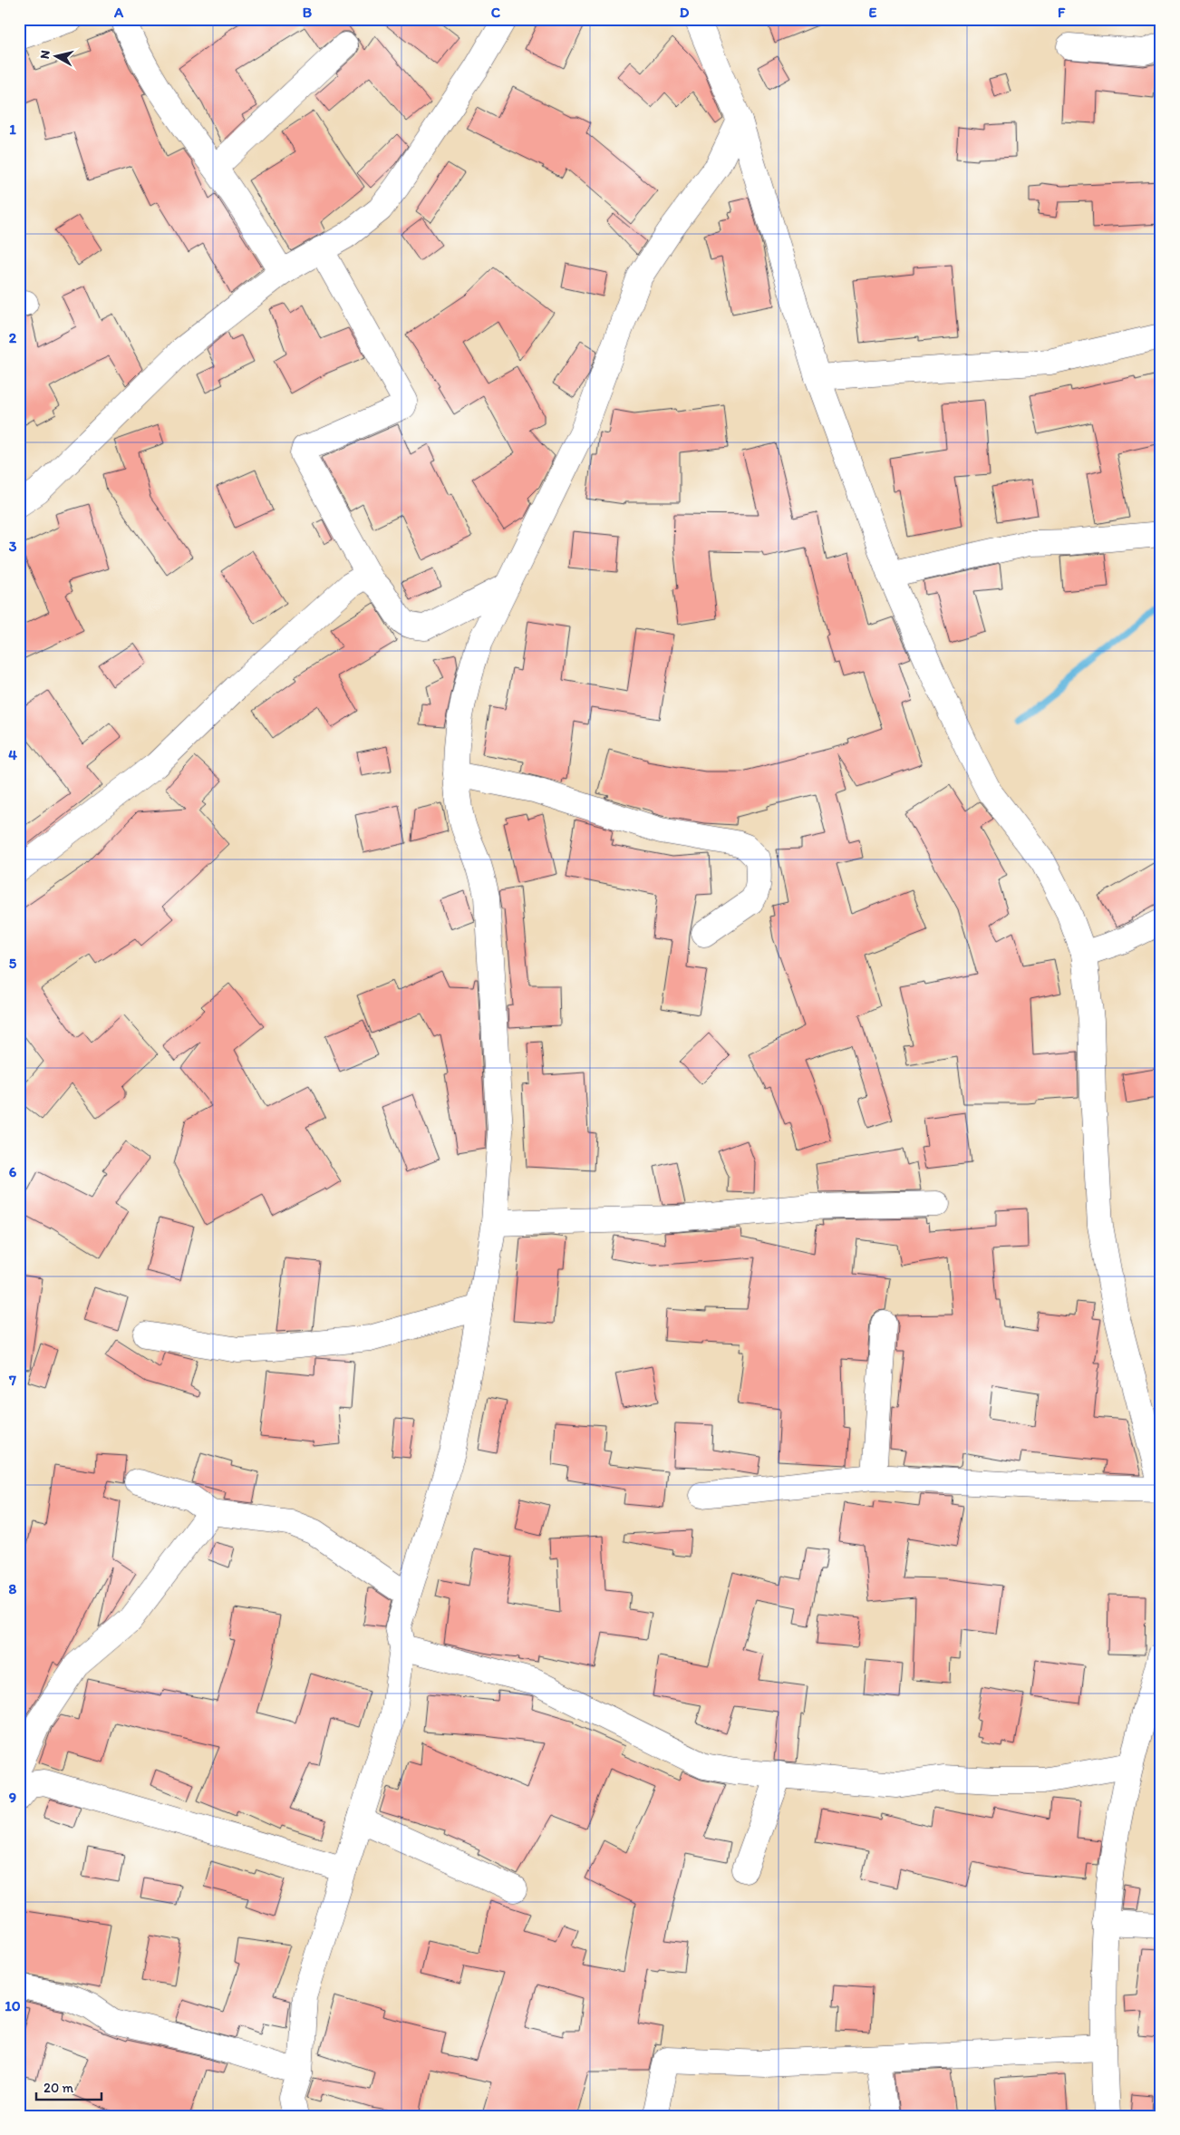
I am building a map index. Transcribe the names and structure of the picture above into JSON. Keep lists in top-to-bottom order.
{
  "scale_bar": "20 m",
  "north": "left",
  "grid": {
    "columns": [
      "A",
      "B",
      "C",
      "D",
      "E",
      "F"
    ],
    "rows": [
      "1",
      "2",
      "3",
      "4",
      "5",
      "6",
      "7",
      "8",
      "9",
      "10"
    ]
  }
}
